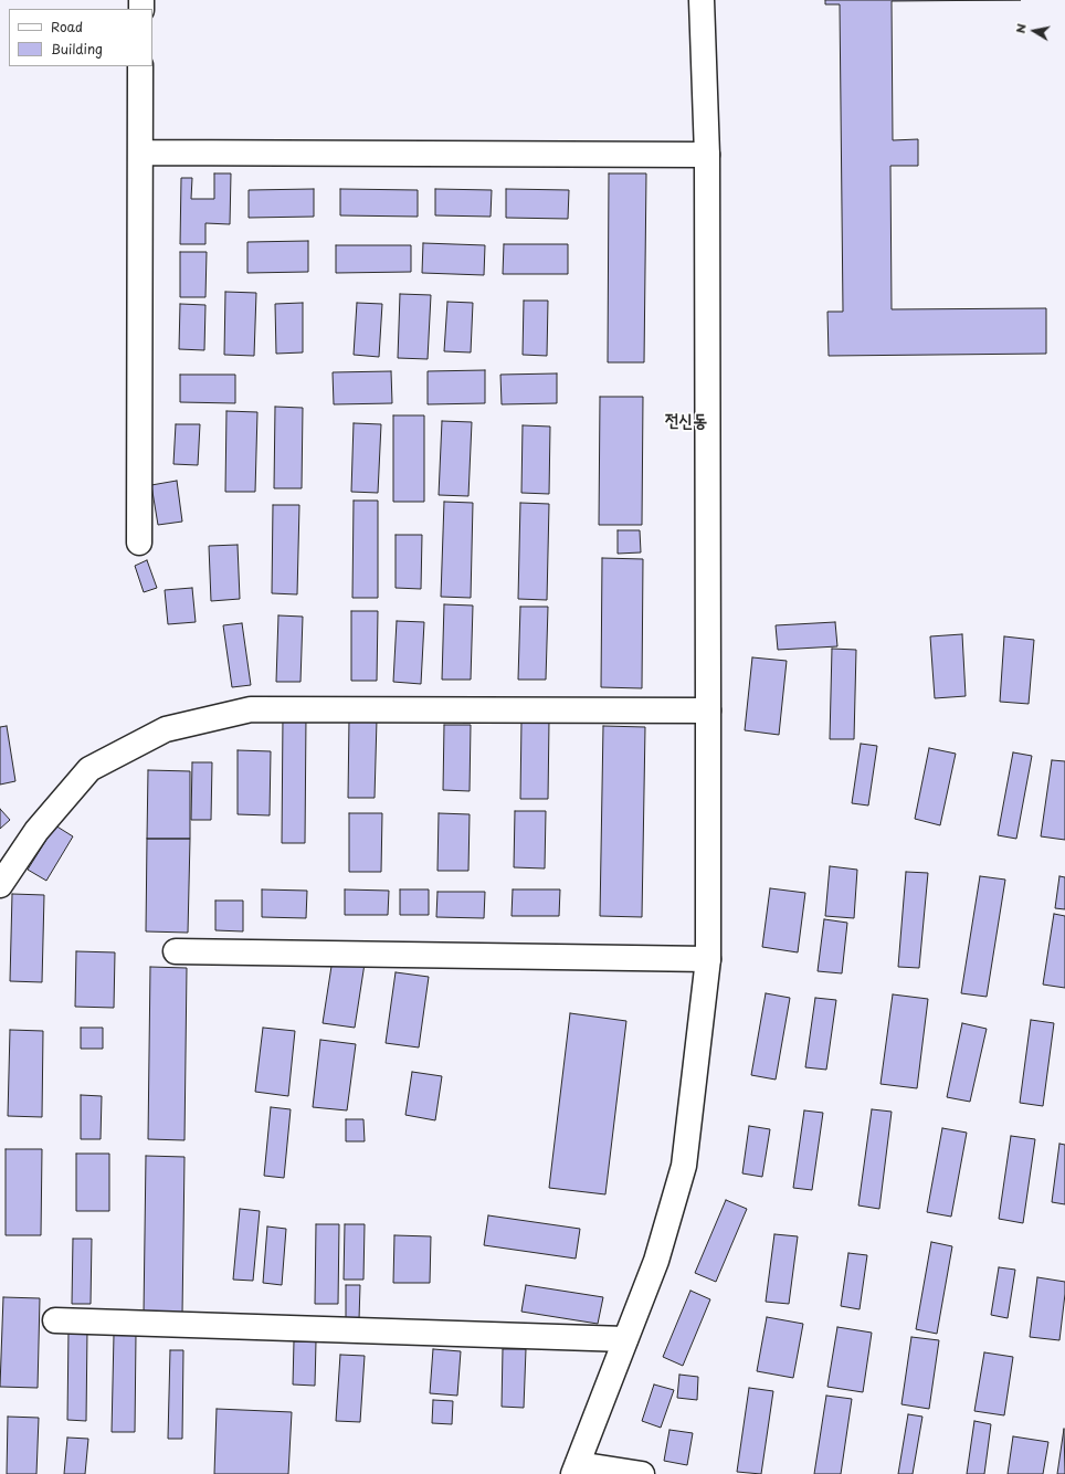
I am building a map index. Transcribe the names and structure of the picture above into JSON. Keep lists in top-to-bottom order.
{
  "districts": ["전신동"],
  "legend": ["Road", "Building"],
  "north": "left"
}
